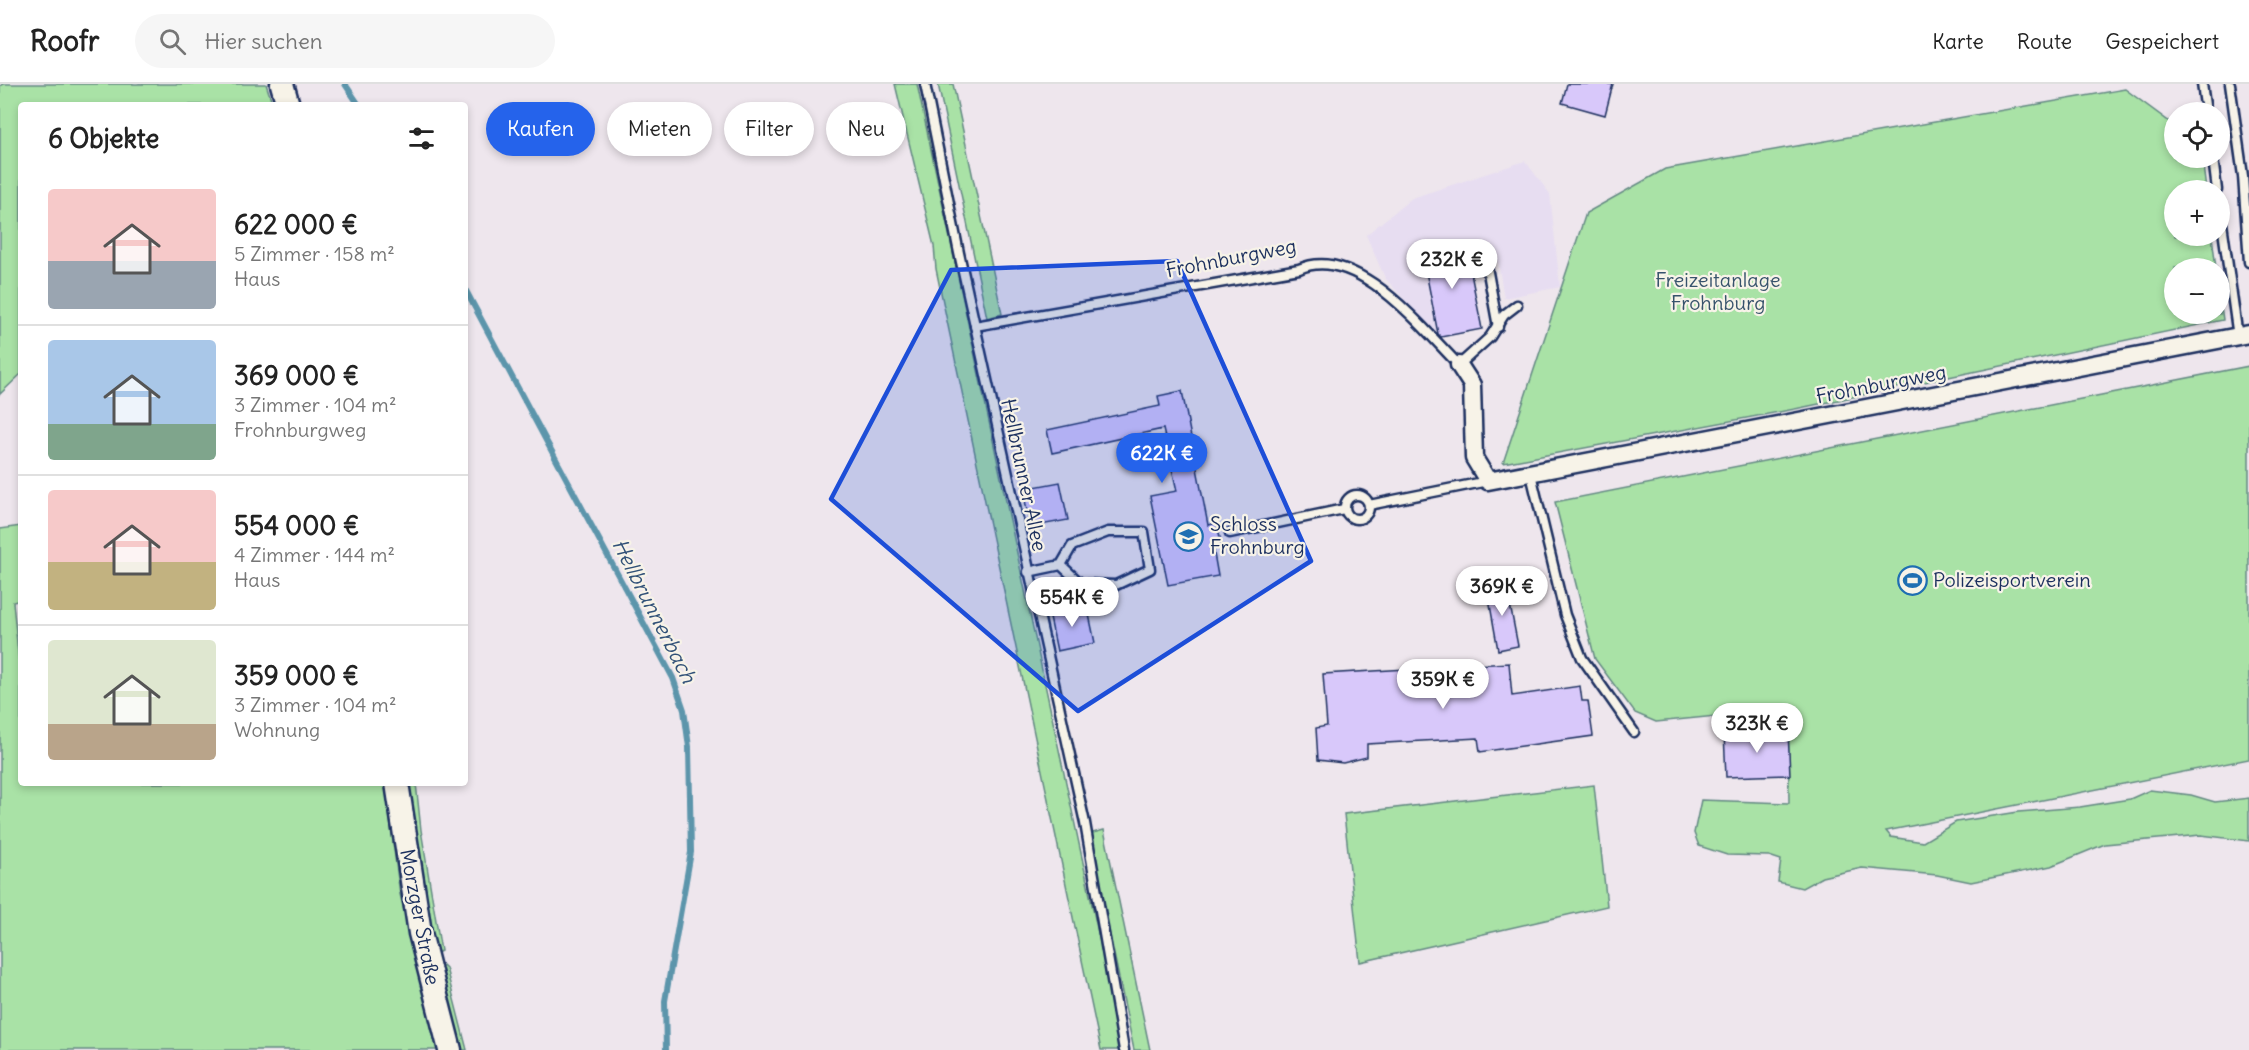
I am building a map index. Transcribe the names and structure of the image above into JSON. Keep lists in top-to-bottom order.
{
  "streets": {
    "street": ["Frohnburgweg", "Morzger Straße"],
    "lane": ["Hellbrunner Allee"]
  },
  "crossings": [
    ["Frohnburgweg", "Hellbrunner Allee"]
  ],
  "water": ["Hellbrunnerbach"],
  "parks": ["Freizeitanlage Frohnburg"],
  "places": {
    "school or university": ["Schloss Frohnburg"],
    "sports": ["Polizeisportverein"]
  },
  "page": {
    "header": "Roofr",
    "search": "Hier suchen",
    "nav": ["Karte", "Route", "Gespeichert"],
    "map_buttons": ["+", "−"],
    "chip": [
      "Kaufen",
      "Mieten",
      "Filter",
      "Neu"
    ],
    "heading": "6 Objekte",
    "list": [
      {
        "name": "622 000 €",
        "note": "5 Zimmer · 158 m² · Haus"
      },
      {
        "name": "369 000 €",
        "note": "3 Zimmer · 104 m² · Frohnburgweg"
      },
      {
        "name": "554 000 €",
        "note": "4 Zimmer · 144 m² · Haus"
      },
      {
        "name": "359 000 €",
        "note": "3 Zimmer · 104 m² · Wohnung"
      }
    ],
    "price": [
      "232K €",
      "622K €",
      "369K €",
      "554K €",
      "359K €",
      "323K €"
    ]
  }
}
